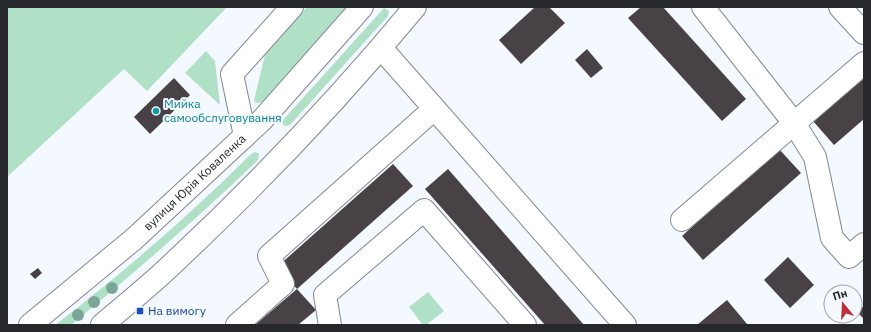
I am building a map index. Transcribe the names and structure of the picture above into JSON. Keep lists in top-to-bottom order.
{
  "streets": {
    "street": ["вулиця Юрія Коваленка"]
  },
  "places": {
    "other": ["Мийка самообслуговування"],
    "transit": ["На вимогу"]
  },
  "north": "top"
}
